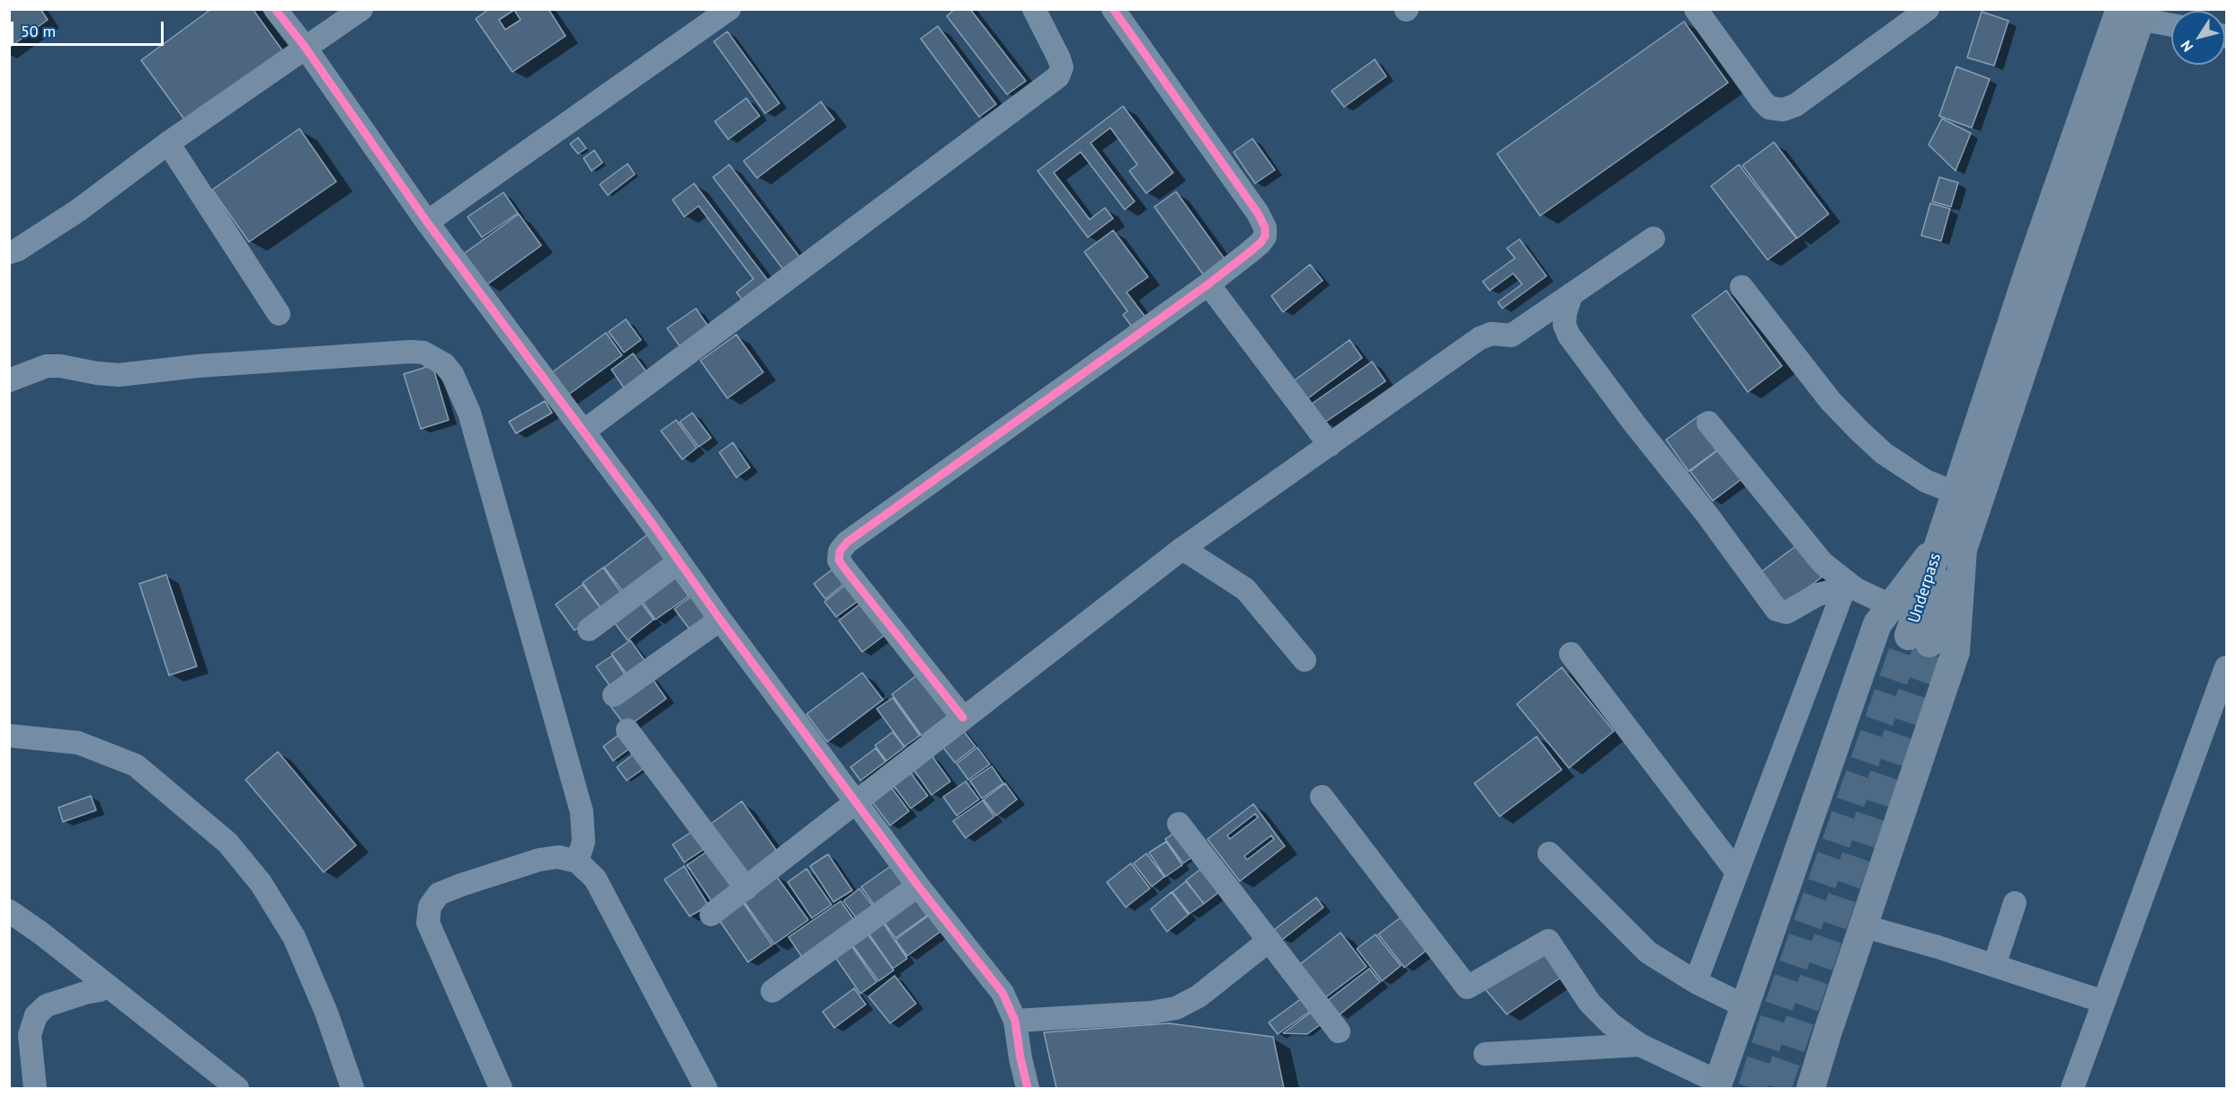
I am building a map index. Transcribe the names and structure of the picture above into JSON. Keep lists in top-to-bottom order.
{
  "streets": {
    "main road": ["Underpass"]
  },
  "scale_bar": "50 m",
  "north": "bottom left"
}
